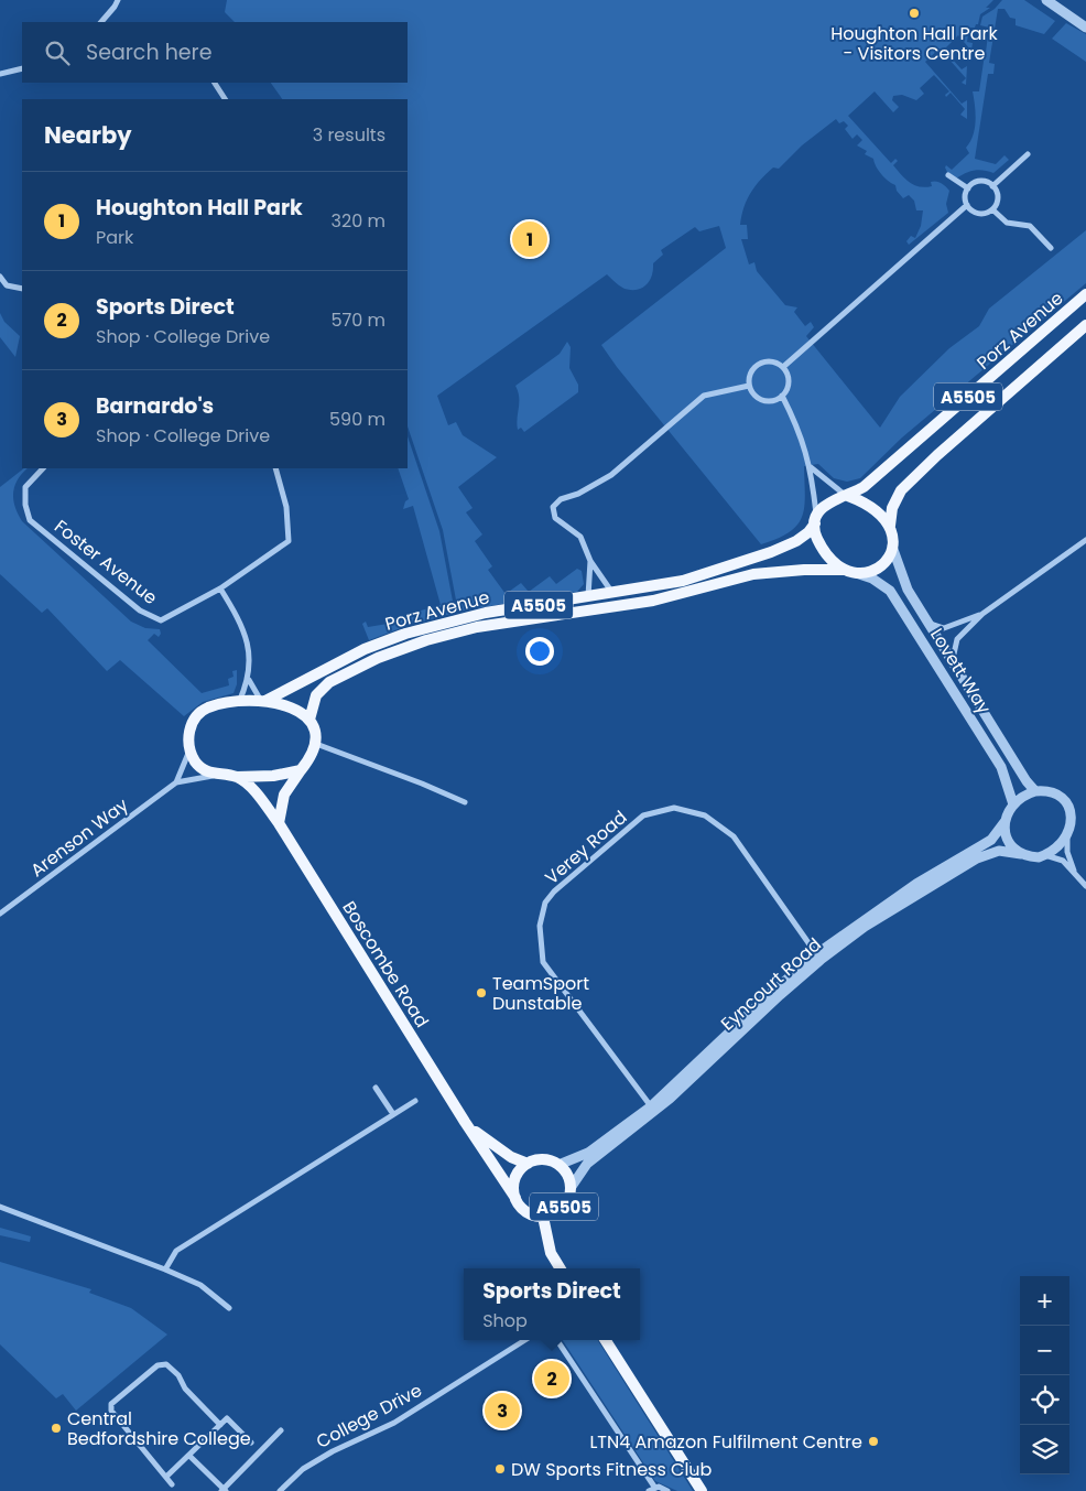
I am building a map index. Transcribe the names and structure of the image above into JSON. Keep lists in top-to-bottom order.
{
  "streets": {
    "main road": ["Porz Avenue", "A5505", "Boscombe Road"],
    "street": [
      "Foster Avenue",
      "Lovett Way",
      "Arenson Way",
      "Verey Road",
      "Eyncourt Road",
      "College Drive"
    ]
  },
  "crossings": [
    ["Porz Avenue", "A5505"],
    ["Porz Avenue", "Lovett Way"],
    ["Porz Avenue", "Arenson Way"],
    ["Porz Avenue", "Boscombe Road"],
    ["A5505", "Lovett Way"],
    ["A5505", "Arenson Way"],
    ["A5505", "Boscombe Road"],
    ["A5505", "Eyncourt Road"],
    ["Lovett Way", "Eyncourt Road"],
    ["Arenson Way", "Boscombe Road"],
    ["Verey Road", "Eyncourt Road"],
    ["Boscombe Road", "Eyncourt Road"]
  ],
  "places": [
    "Houghton Hall Park - Visitors Centre",
    "TeamSport Dunstable",
    "Central Bedfordshire College",
    "LTN4 Amazon Fulfilment Centre",
    "DW Sports Fitness Club"
  ],
  "page": {
    "search": "Search here",
    "heading": ["Nearby", "3 results"],
    "list": [
      {
        "mark": "1",
        "name": "Houghton Hall Park",
        "note": "Park",
        "value": "320 m"
      },
      {
        "mark": "2",
        "name": "Sports Direct",
        "note": "Shop · College Drive",
        "value": "570 m"
      },
      {
        "mark": "3",
        "name": "Barnardo's",
        "note": "Shop · College Drive",
        "value": "590 m"
      }
    ],
    "pins": ["1", "2", "3"],
    "popup": ["Sports Direct", "Shop"],
    "map_buttons": ["+", "−"]
  }
}
